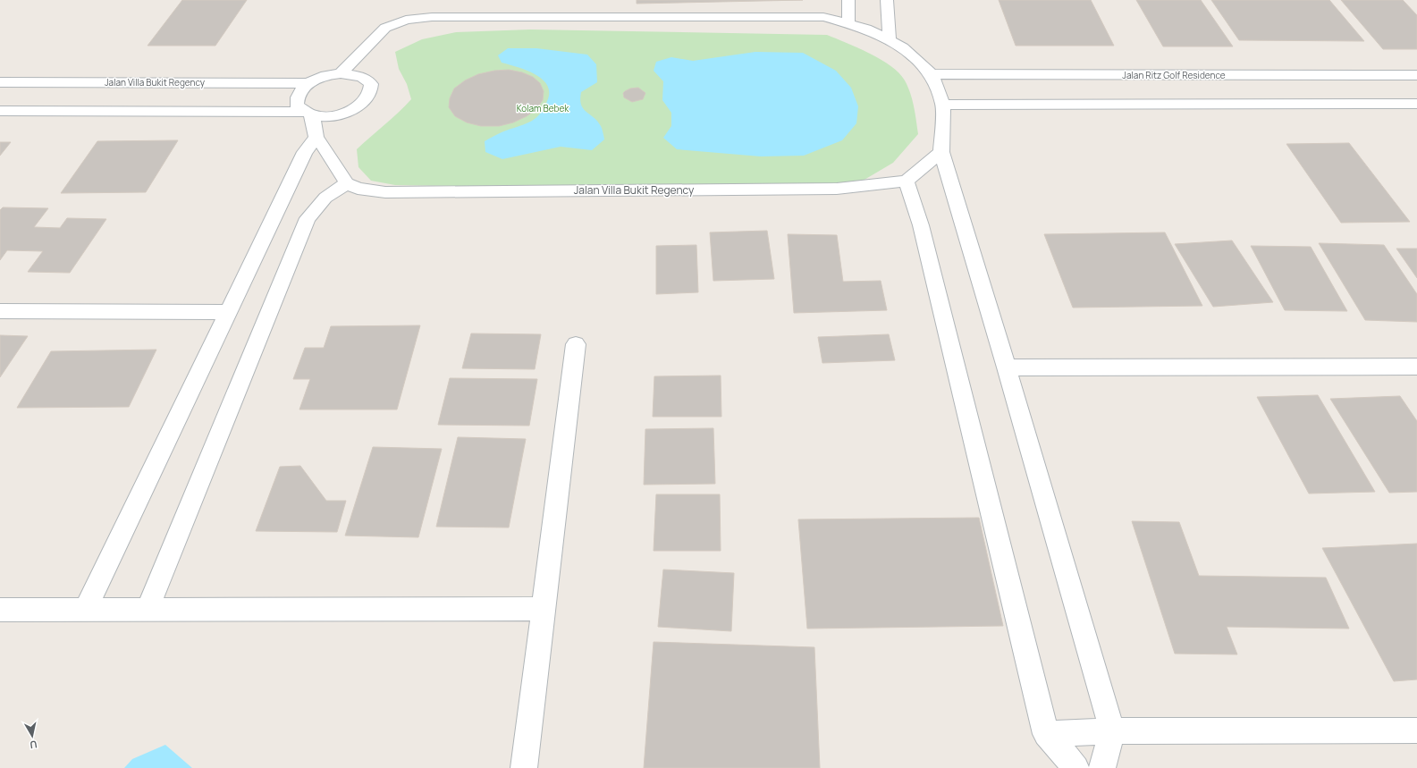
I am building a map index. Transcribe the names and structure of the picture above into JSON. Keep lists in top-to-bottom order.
{
  "streets": {
    "street": ["Jalan Ritz Golf Residence", "Jalan Villa Bukit Regency"]
  },
  "parks": ["Kolam Bebek"],
  "north": "bottom"
}
